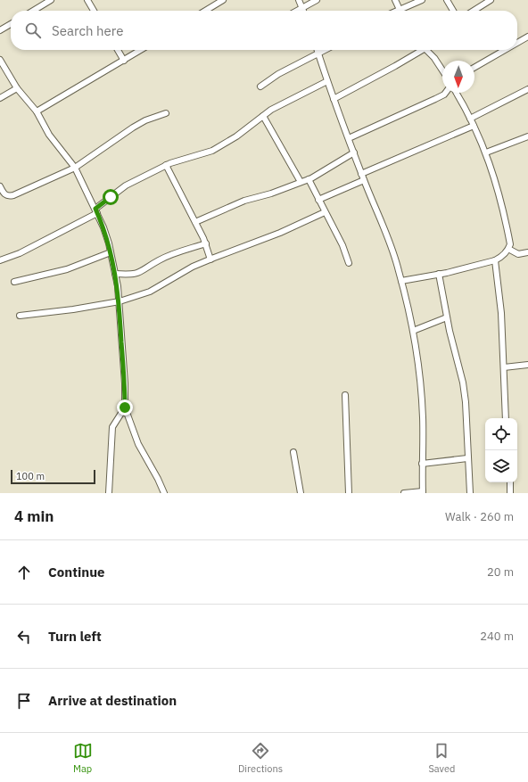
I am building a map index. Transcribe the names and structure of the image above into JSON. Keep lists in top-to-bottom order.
{
  "scale_bar": "100 m",
  "north": "bottom",
  "page": {
    "search": "Search here",
    "scale": "100 m",
    "heading": ["4 min", "Walk · 260 m"],
    "list": [
      ["Continue", "20 m"],
      ["Turn left", "240 m"],
      "Arrive at destination"
    ],
    "nav": ["Map", "Directions", "Saved"]
  }
}
